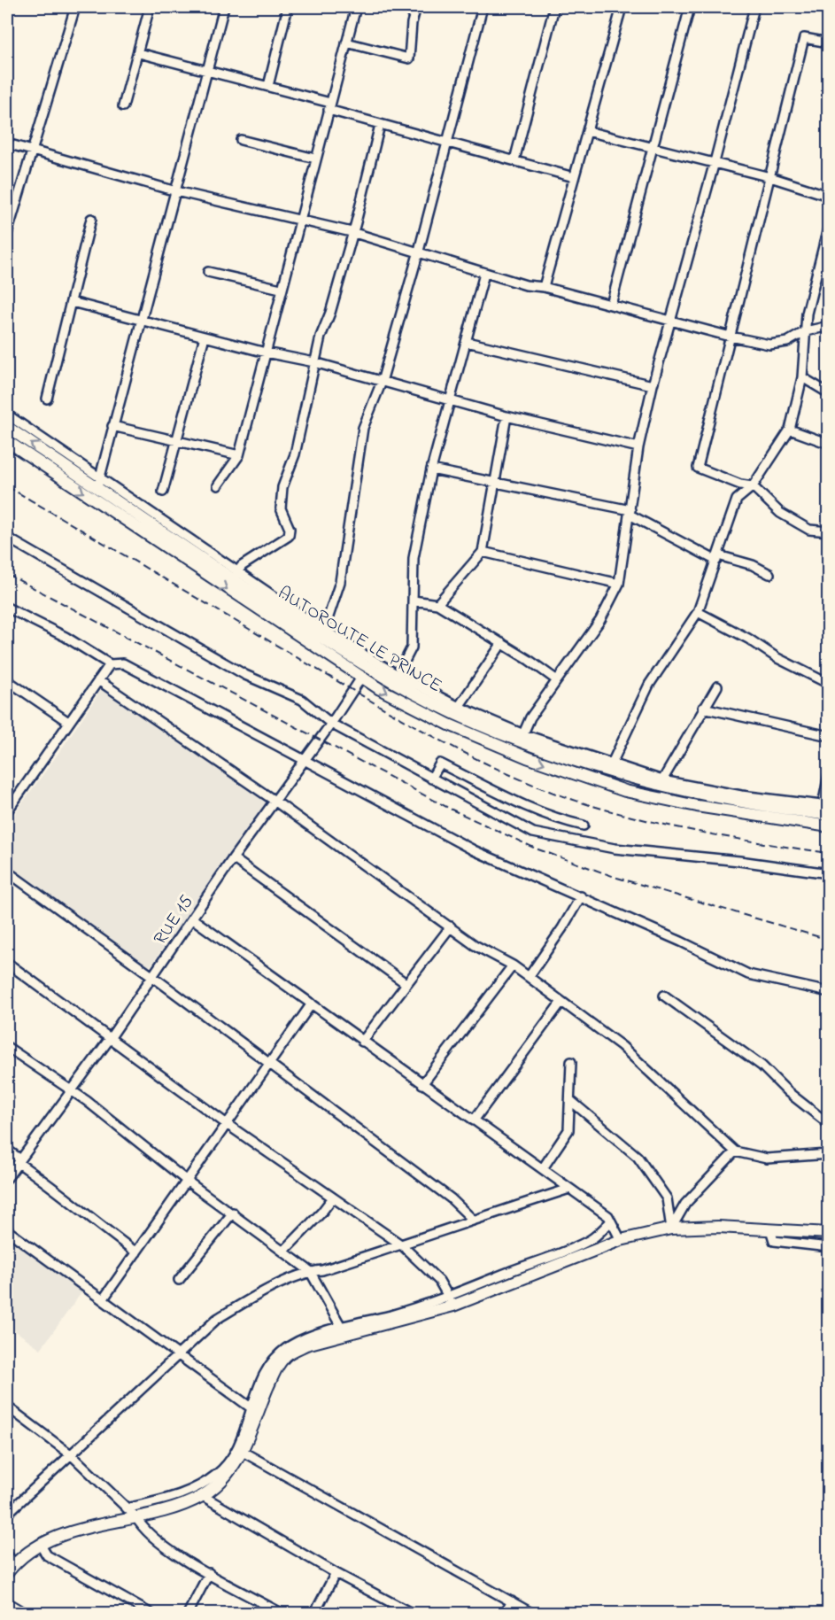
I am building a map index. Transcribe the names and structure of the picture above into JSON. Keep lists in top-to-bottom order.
{
  "streets": {
    "main road": ["AUTOROUTE LE PRINCE"],
    "street": ["RUE 15"]
  },
  "crossings": [
    ["AUTOROUTE LE PRINCE", "RUE 15"]
  ]
}
